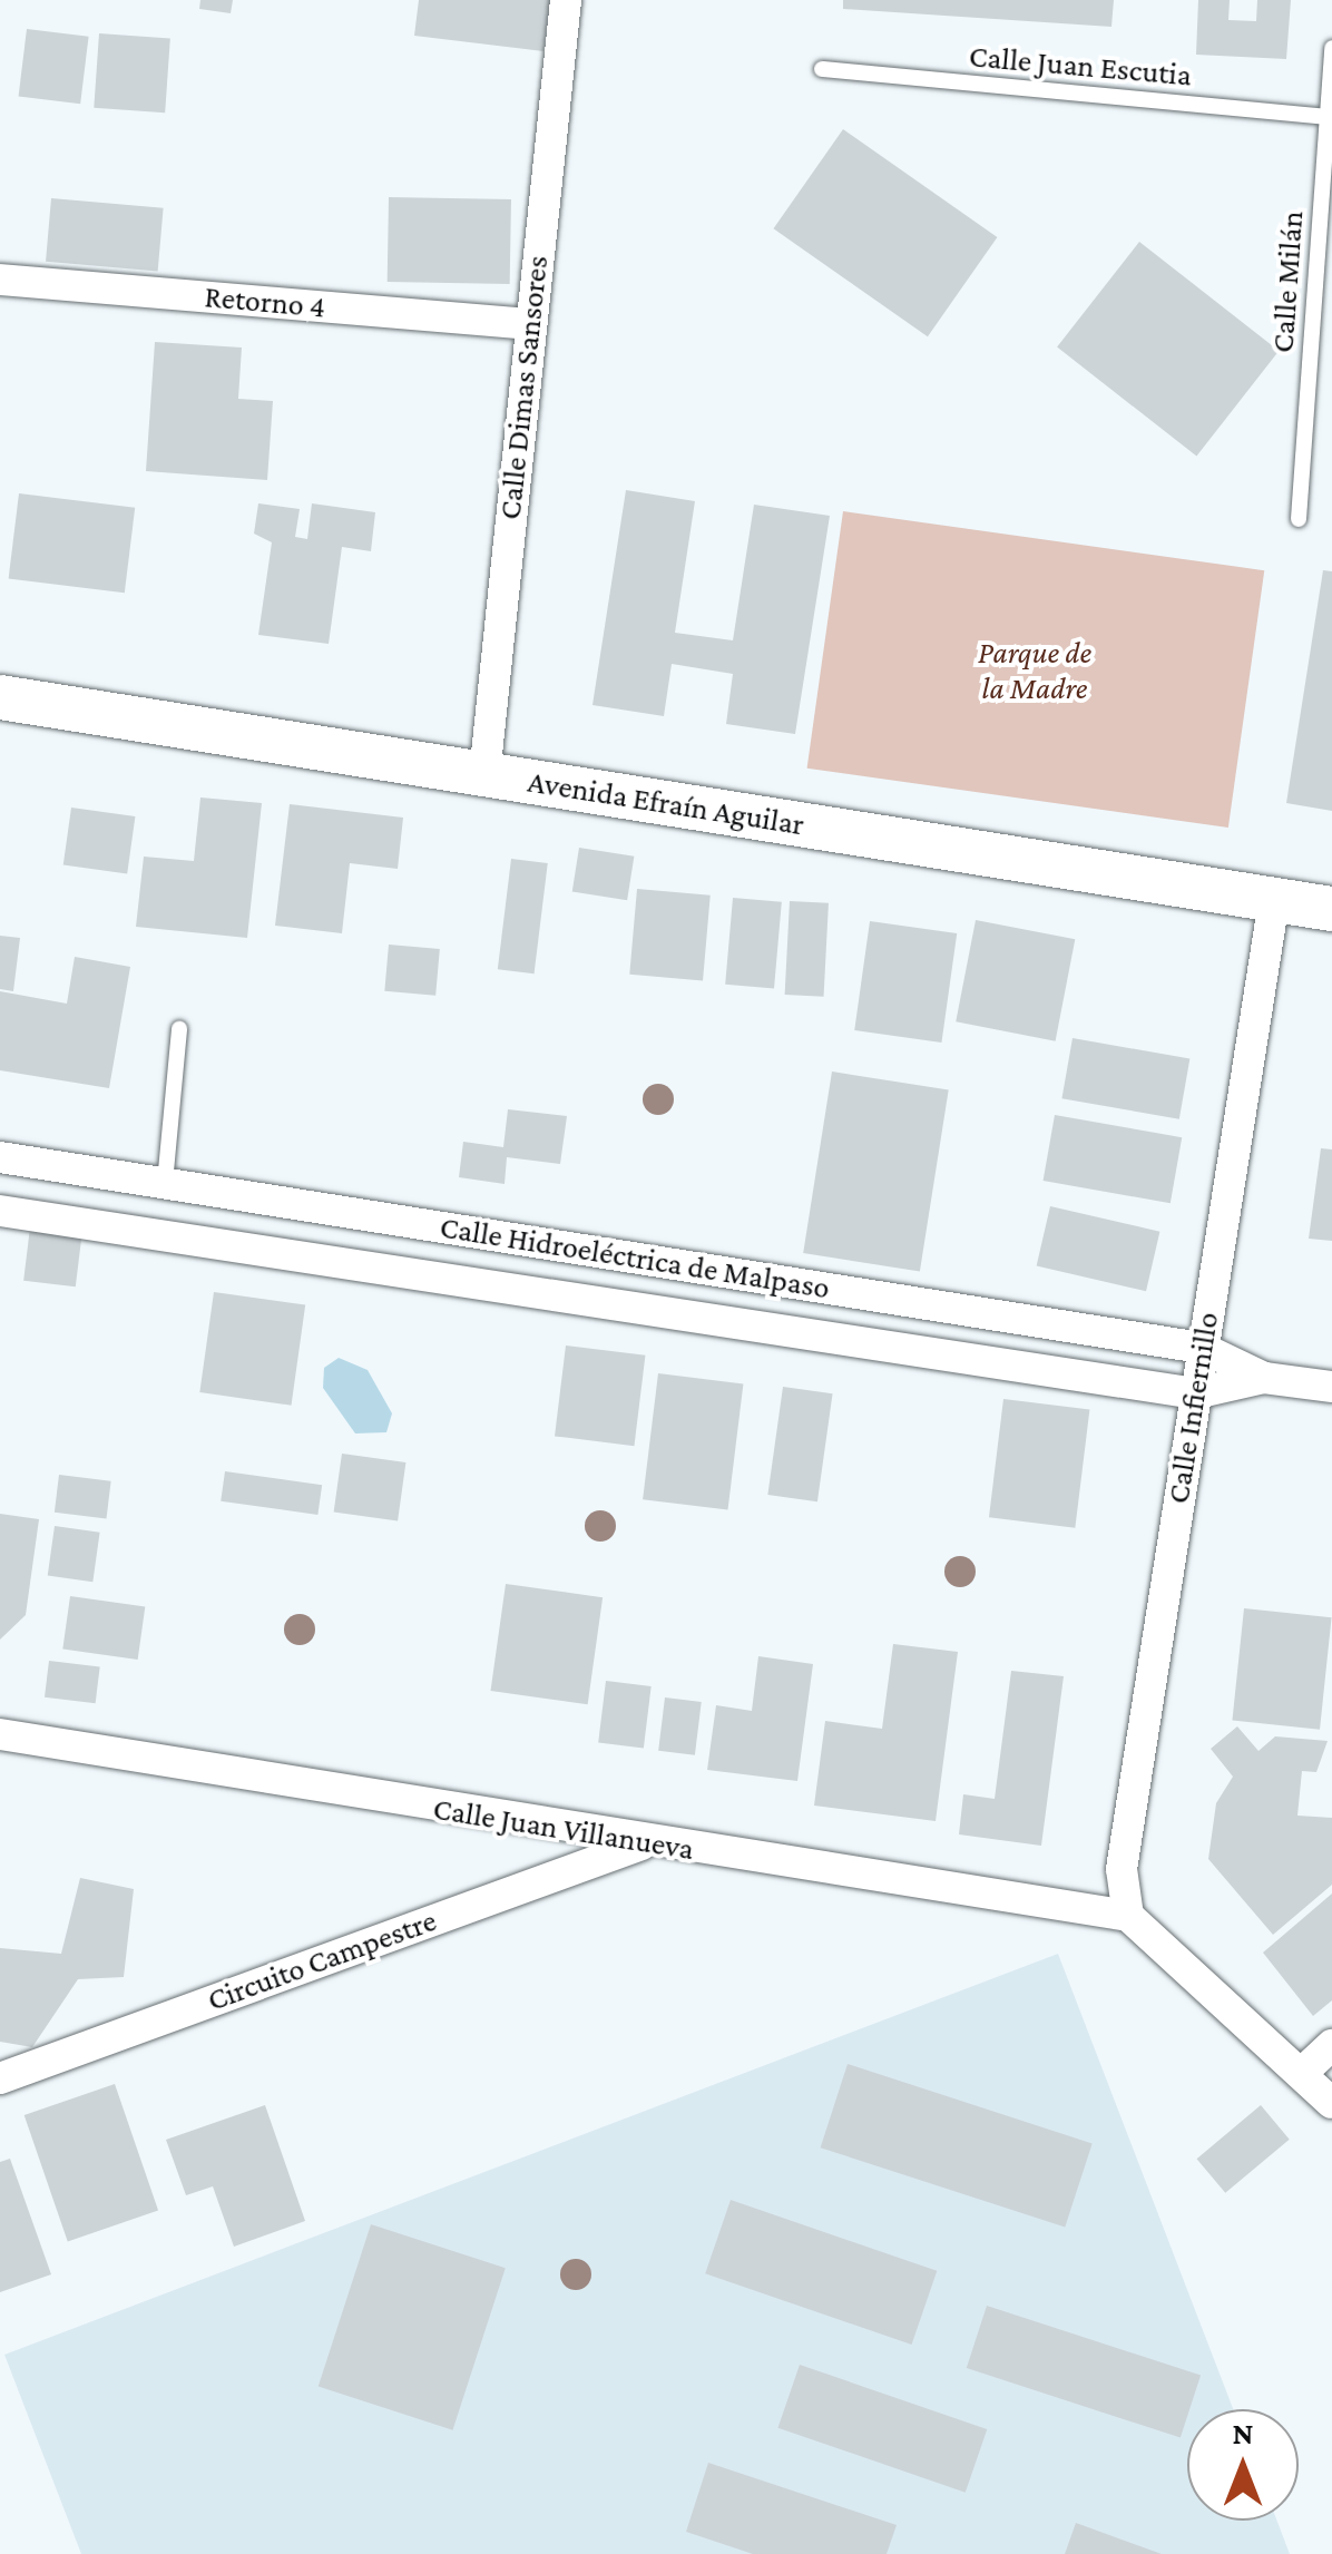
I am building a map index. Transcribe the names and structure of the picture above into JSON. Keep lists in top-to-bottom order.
{
  "streets": {
    "main road": ["Avenida Efraín Aguilar"],
    "street": [
      "Retorno 4",
      "Calle Dimas Sansores",
      "Calle Hidroeléctrica de Malpaso",
      "Calle Infiernillo",
      "Calle Juan Villanueva",
      "Circuito Campestre"
    ],
    "lane": ["Calle Juan Escutia", "Calle Milán"]
  },
  "crossings": [
    ["Calle Juan Escutia", "Calle Milán"],
    ["Retorno 4", "Calle Dimas Sansores"],
    ["Calle Dimas Sansores", "Avenida Efraín Aguilar"],
    ["Avenida Efraín Aguilar", "Calle Infiernillo"],
    ["Calle Hidroeléctrica de Malpaso", "Calle Infiernillo"],
    ["Calle Infiernillo", "Calle Juan Villanueva"],
    ["Calle Juan Villanueva", "Circuito Campestre"]
  ],
  "parks": ["Parque de la Madre"],
  "north": "top"
}
